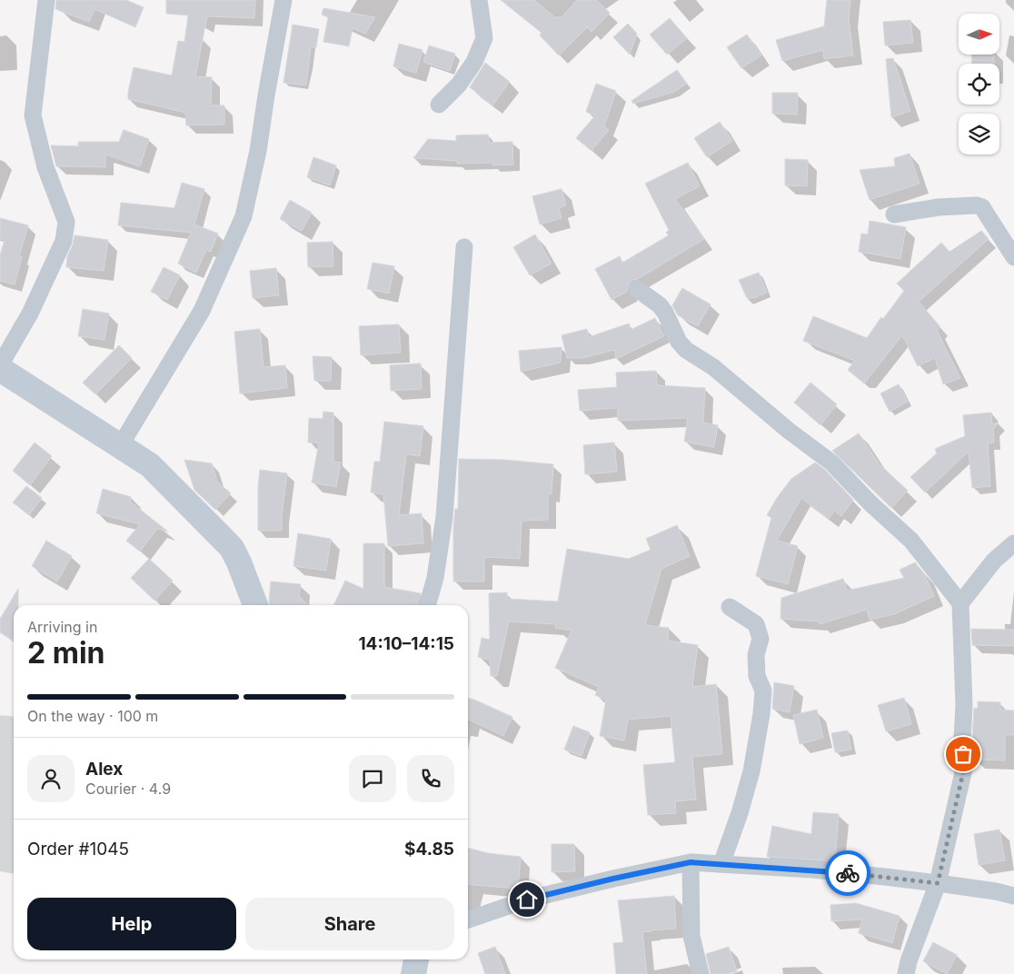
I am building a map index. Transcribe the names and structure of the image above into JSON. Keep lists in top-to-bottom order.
{
  "north": "right",
  "page": {
    "heading": ["2 min", "Arriving in", "14:10–14:15"],
    "panel": [
      "Alex",
      "Courier · 4.9",
      "Order #1045",
      "$4.85"
    ],
    "bar": "On the way · 100 m",
    "buttons": ["Help", "Share"]
  }
}
